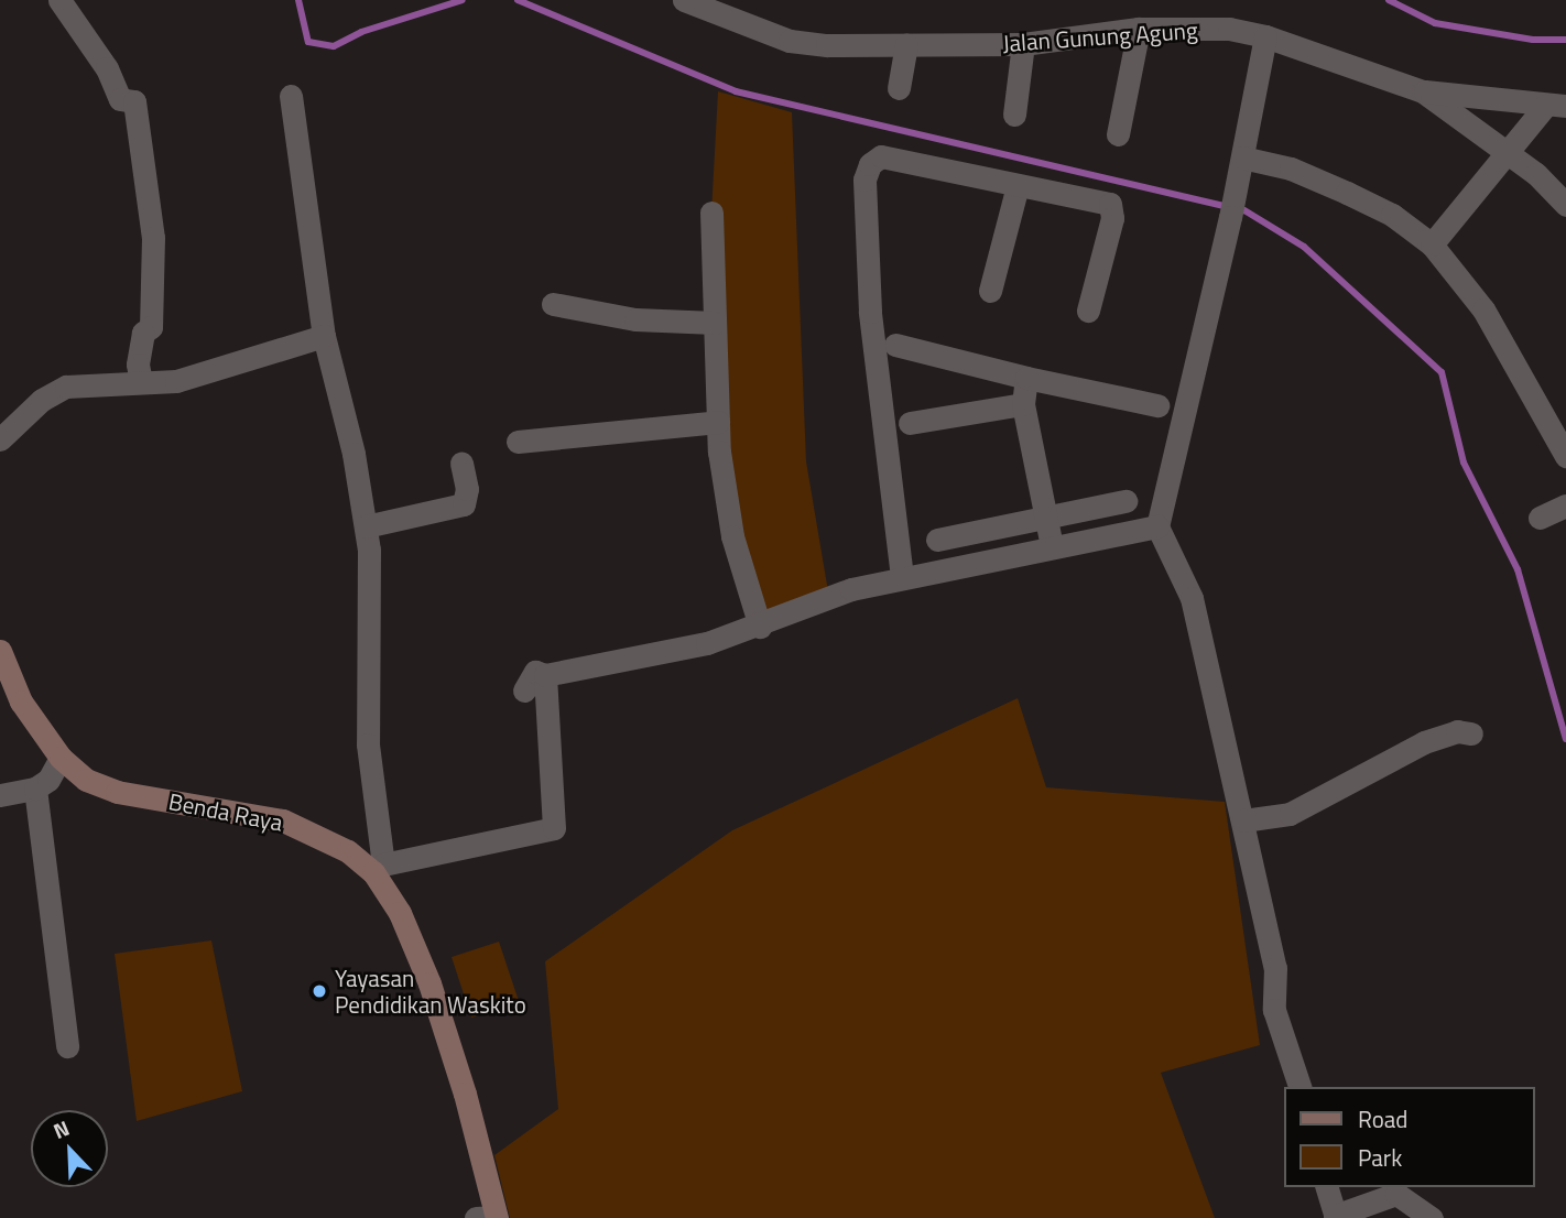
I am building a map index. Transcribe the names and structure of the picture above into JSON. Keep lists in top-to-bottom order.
{
  "streets": {
    "street": ["Jalan Gunung Agung", "Benda Raya"]
  },
  "places": ["Yayasan Pendidikan Waskito"],
  "legend": ["Road", "Park"],
  "north": "top left"
}
